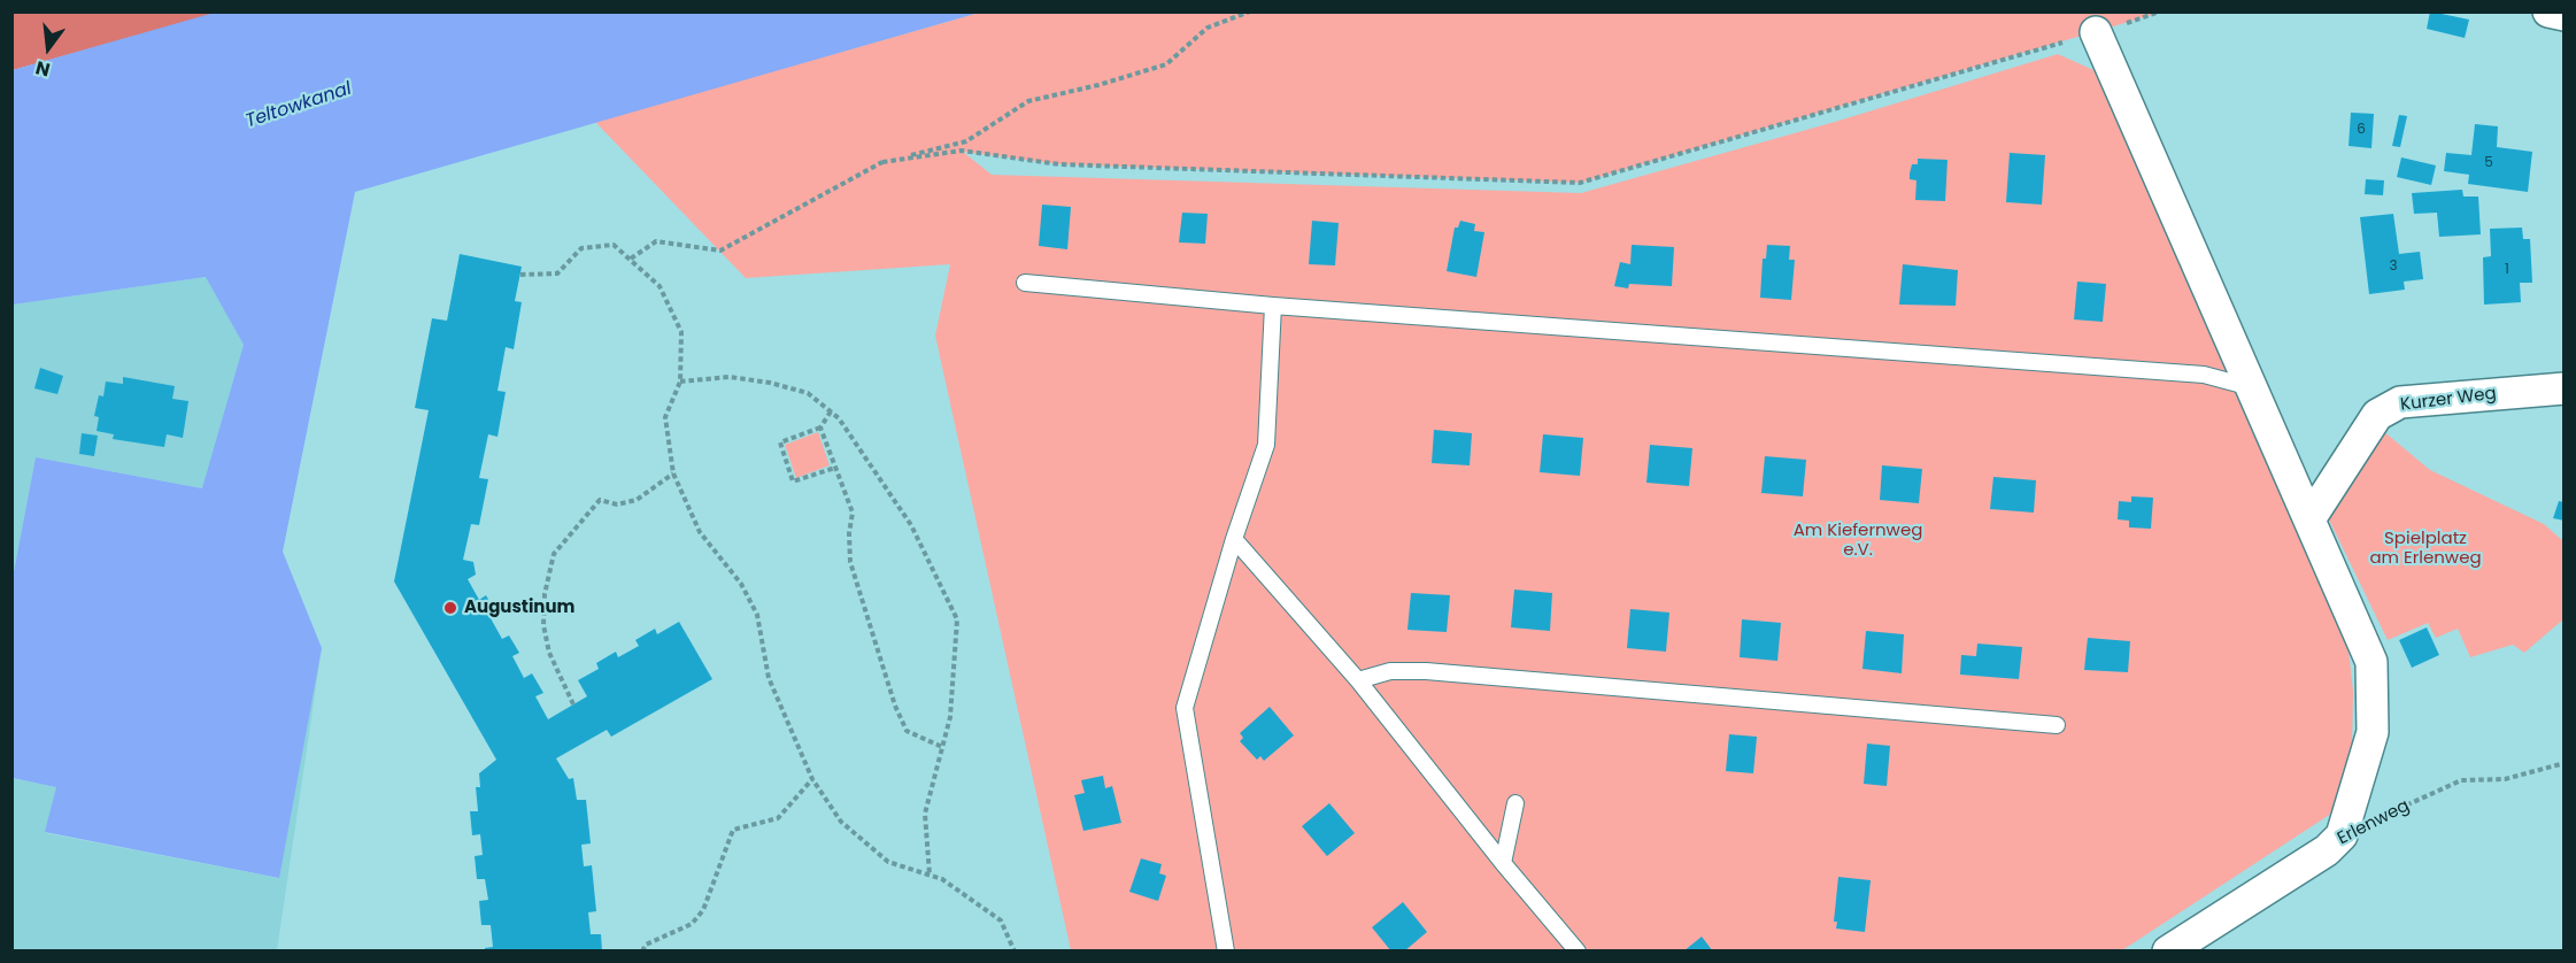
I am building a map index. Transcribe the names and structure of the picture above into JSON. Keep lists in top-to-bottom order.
{
  "streets": {
    "street": ["Kurzer Weg", "Erlenweg"]
  },
  "water": ["Teltowkanal"],
  "parks": ["Am Kiefernweg e.V.", "Spielplatz am Erlenweg"],
  "places": ["Augustinum"],
  "house_numbers": [
    "6",
    "5",
    "3",
    "1"
  ],
  "north": "bottom"
}
